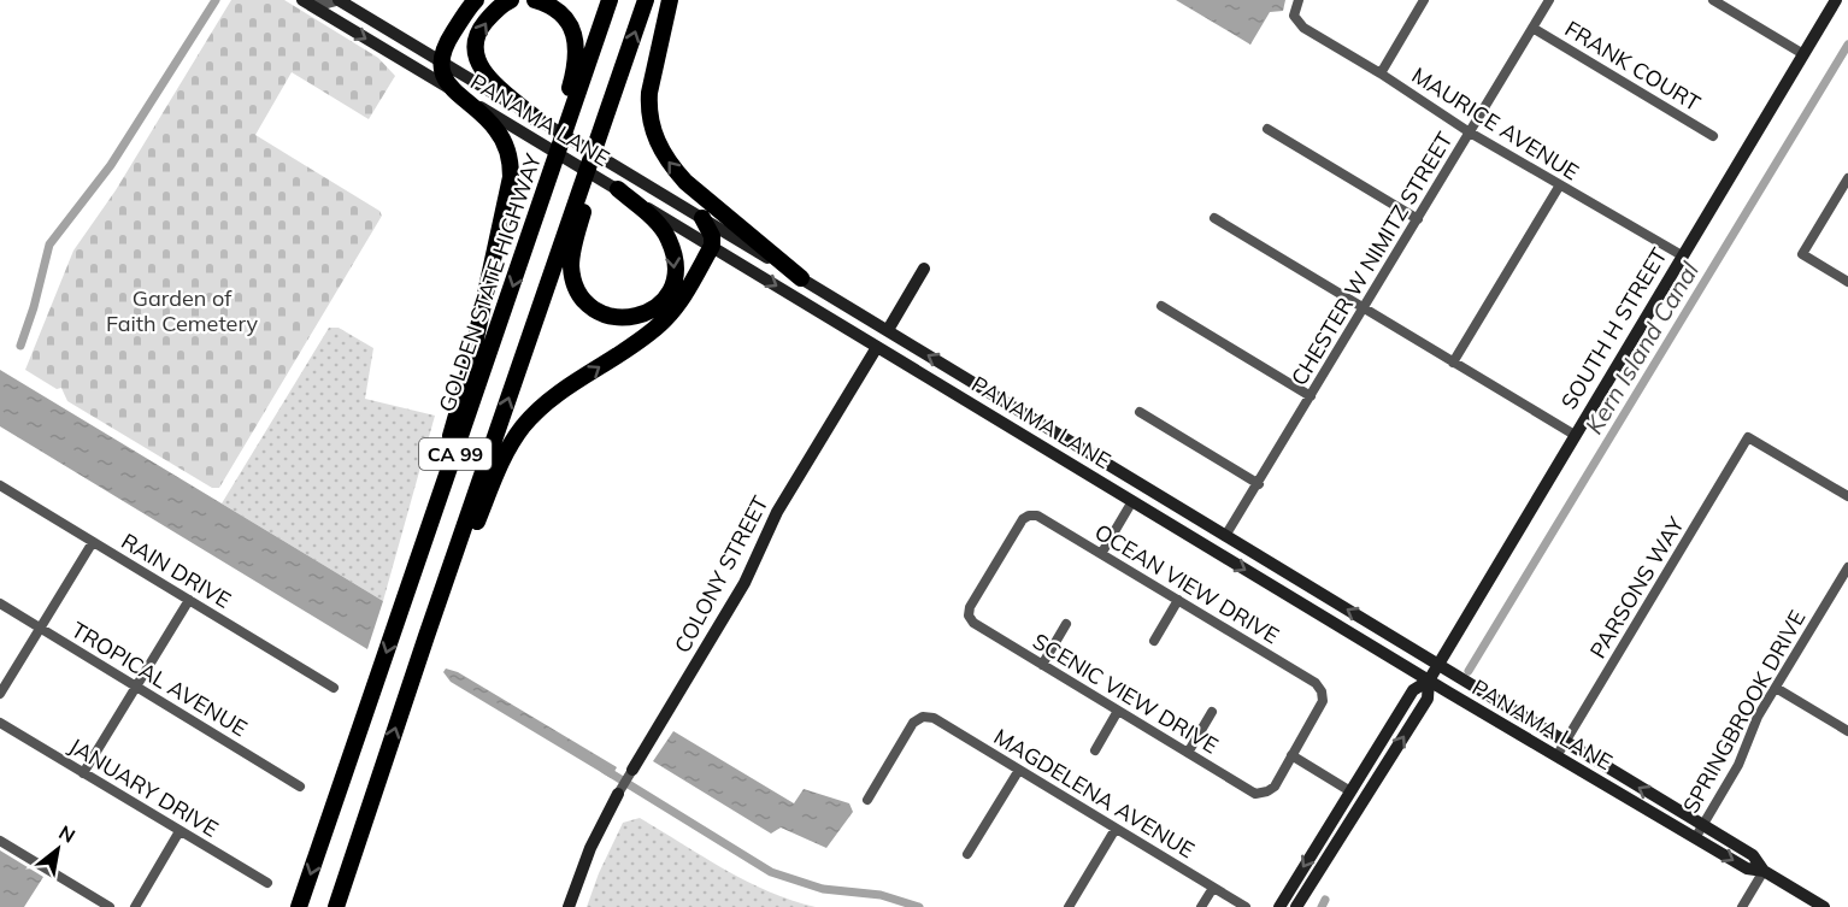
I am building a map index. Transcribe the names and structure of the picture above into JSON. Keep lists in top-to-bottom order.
{
  "streets": {
    "highway": ["GOLDEN STATE HIGHWAY", "CA 99"],
    "main road": ["PANAMA LANE", "SOUTH H STREET", "COLONY STREET"],
    "street": [
      "FRANK COURT",
      "MAURICE AVENUE",
      "CHESTER W NIMITZ STREET",
      "RAIN DRIVE",
      "OCEAN VIEW DRIVE",
      "PARSONS WAY",
      "TROPICAL AVENUE",
      "SCENIC VIEW DRIVE",
      "SPRINGBROOK DRIVE",
      "JANUARY DRIVE",
      "MAGDELENA AVENUE"
    ]
  },
  "crossings": [
    ["FRANK COURT", "CHESTER W NIMITZ STREET"],
    ["PANAMA LANE", "CHESTER W NIMITZ STREET"],
    ["PANAMA LANE", "SOUTH H STREET"],
    ["PANAMA LANE", "COLONY STREET"],
    ["PANAMA LANE", "PARSONS WAY"],
    ["PANAMA LANE", "SPRINGBROOK DRIVE"],
    ["MAURICE AVENUE", "CHESTER W NIMITZ STREET"],
    ["MAURICE AVENUE", "SOUTH H STREET"],
    ["OCEAN VIEW DRIVE", "SCENIC VIEW DRIVE"]
  ],
  "water": ["Kern Island Canal"],
  "parks": ["Garden of Faith Cemetery"],
  "north": "top right"
}
